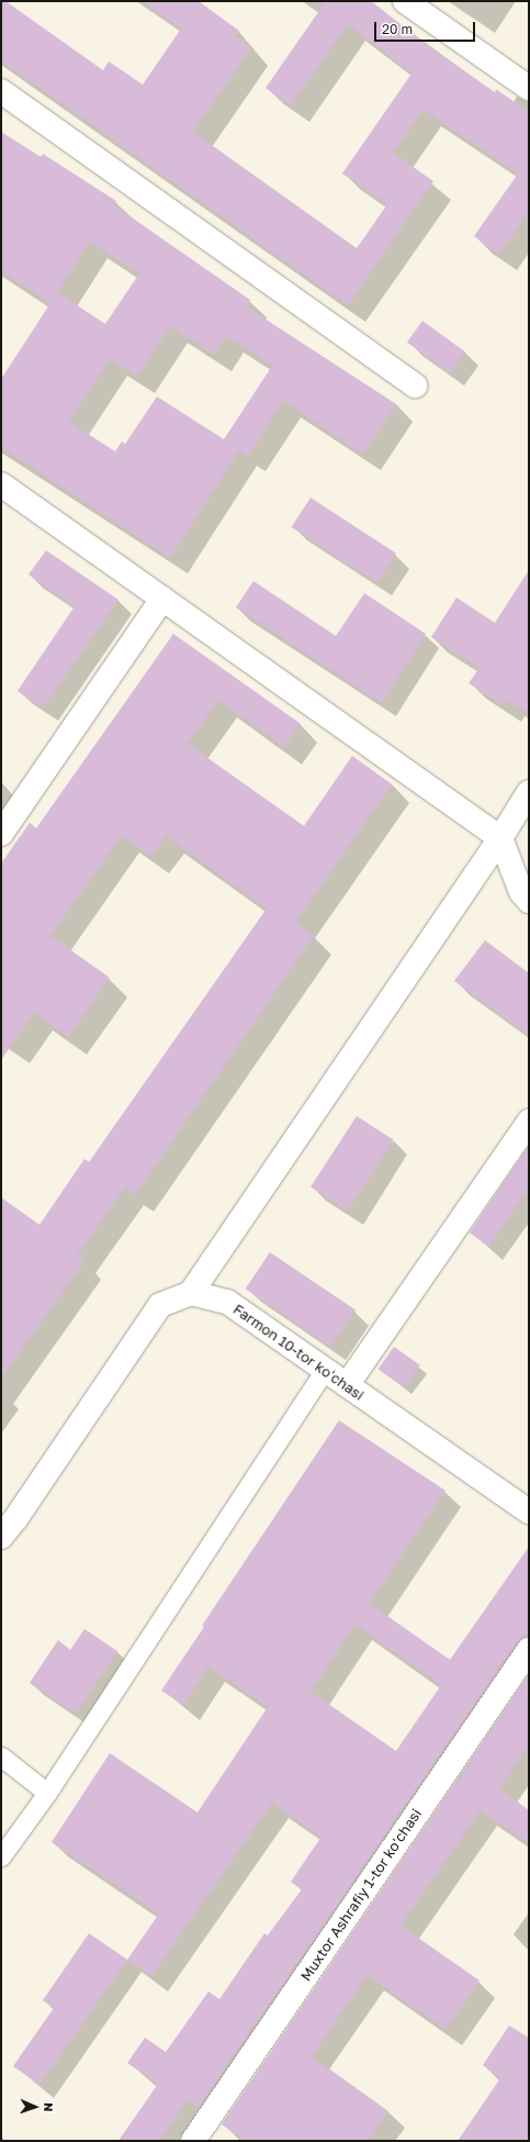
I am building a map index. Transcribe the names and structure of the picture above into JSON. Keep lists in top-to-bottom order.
{
  "streets": {
    "street": ["Farmon 10-tor koʻchasi", "Muxtor Ashrafiy 1-tor koʻchasi"]
  },
  "scale_bar": "20 m",
  "north": "right"
}
